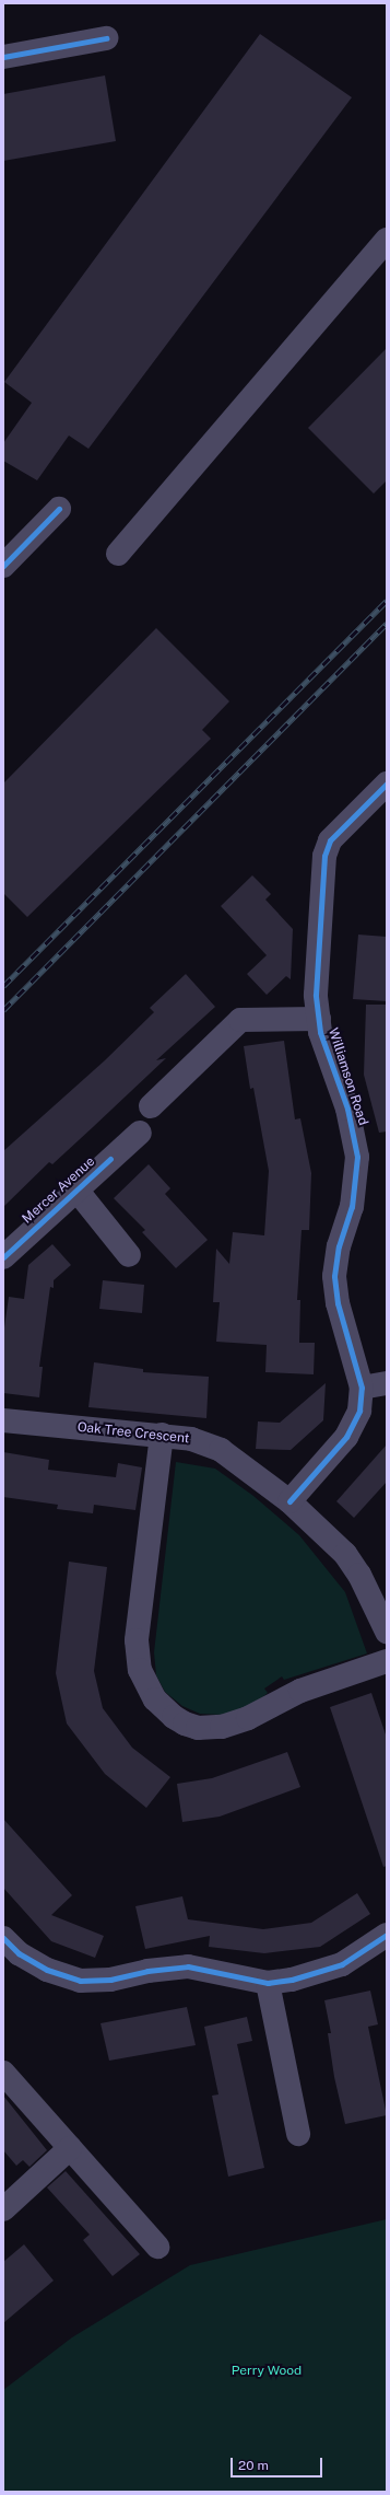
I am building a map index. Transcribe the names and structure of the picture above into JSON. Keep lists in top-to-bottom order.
{
  "streets": {
    "street": ["Williamson Road", "Mercer Avenue", "Oak Tree Crescent"]
  },
  "crossings": [
    ["Williamson Road", "Oak Tree Crescent"]
  ],
  "parks": ["Perry Wood"],
  "scale_bar": "20 m"
}
